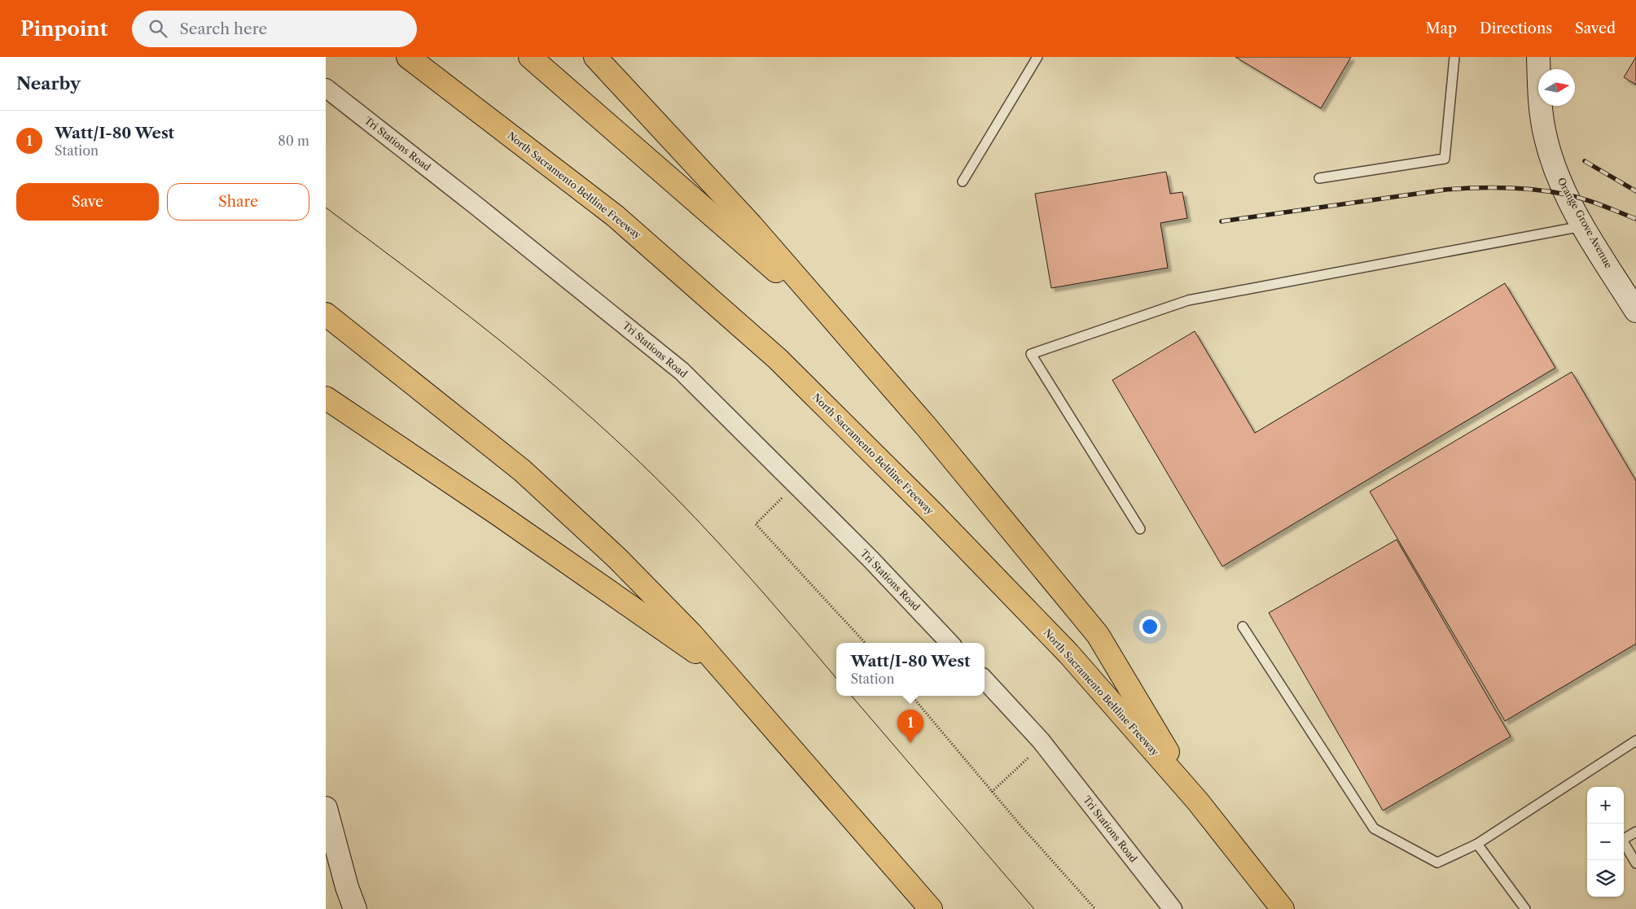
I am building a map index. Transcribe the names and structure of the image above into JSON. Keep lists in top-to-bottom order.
{
  "streets": {
    "highway": ["North Sacramento Beltline Freeway"],
    "street": ["Tri Stations Road", "Orange Grove Avenue"]
  },
  "north": "right",
  "page": {
    "header": "Pinpoint",
    "search": "Search here",
    "nav": ["Map", "Directions", "Saved"],
    "heading": "Nearby",
    "list": [
      {
        "mark": "1",
        "name": "Watt/I-80 West",
        "note": "Station",
        "value": "80 m"
      }
    ],
    "buttons": ["Save", "Share"],
    "popup": ["Watt/I-80 West", "Station"],
    "pins": "1",
    "map_buttons": ["+", "−"]
  }
}
